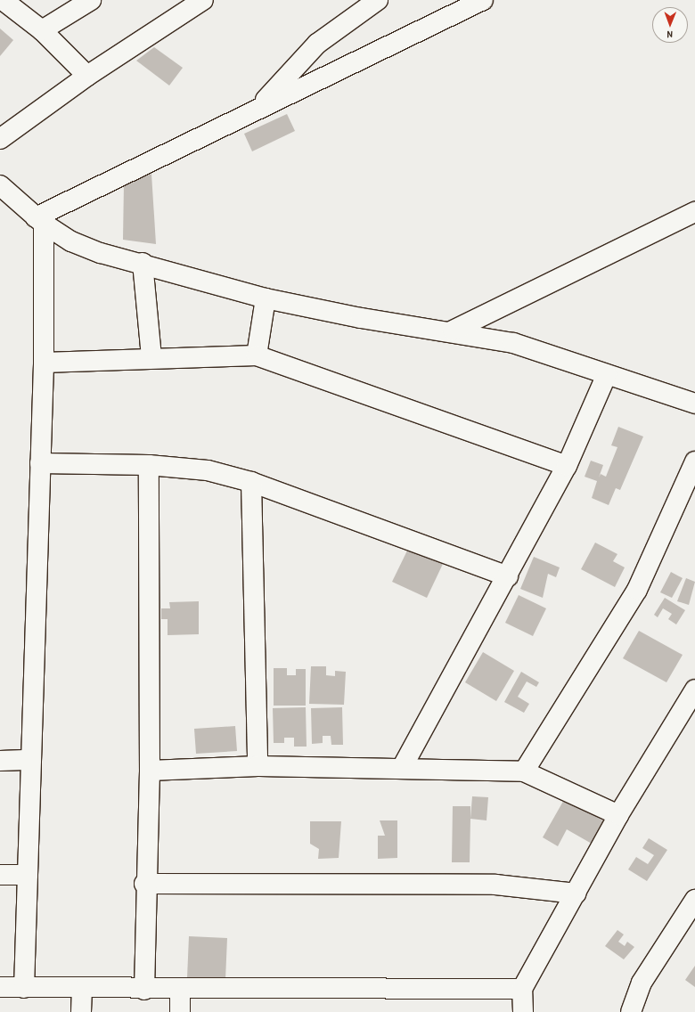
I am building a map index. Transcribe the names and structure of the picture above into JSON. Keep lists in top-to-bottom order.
{
  "north": "bottom"
}
